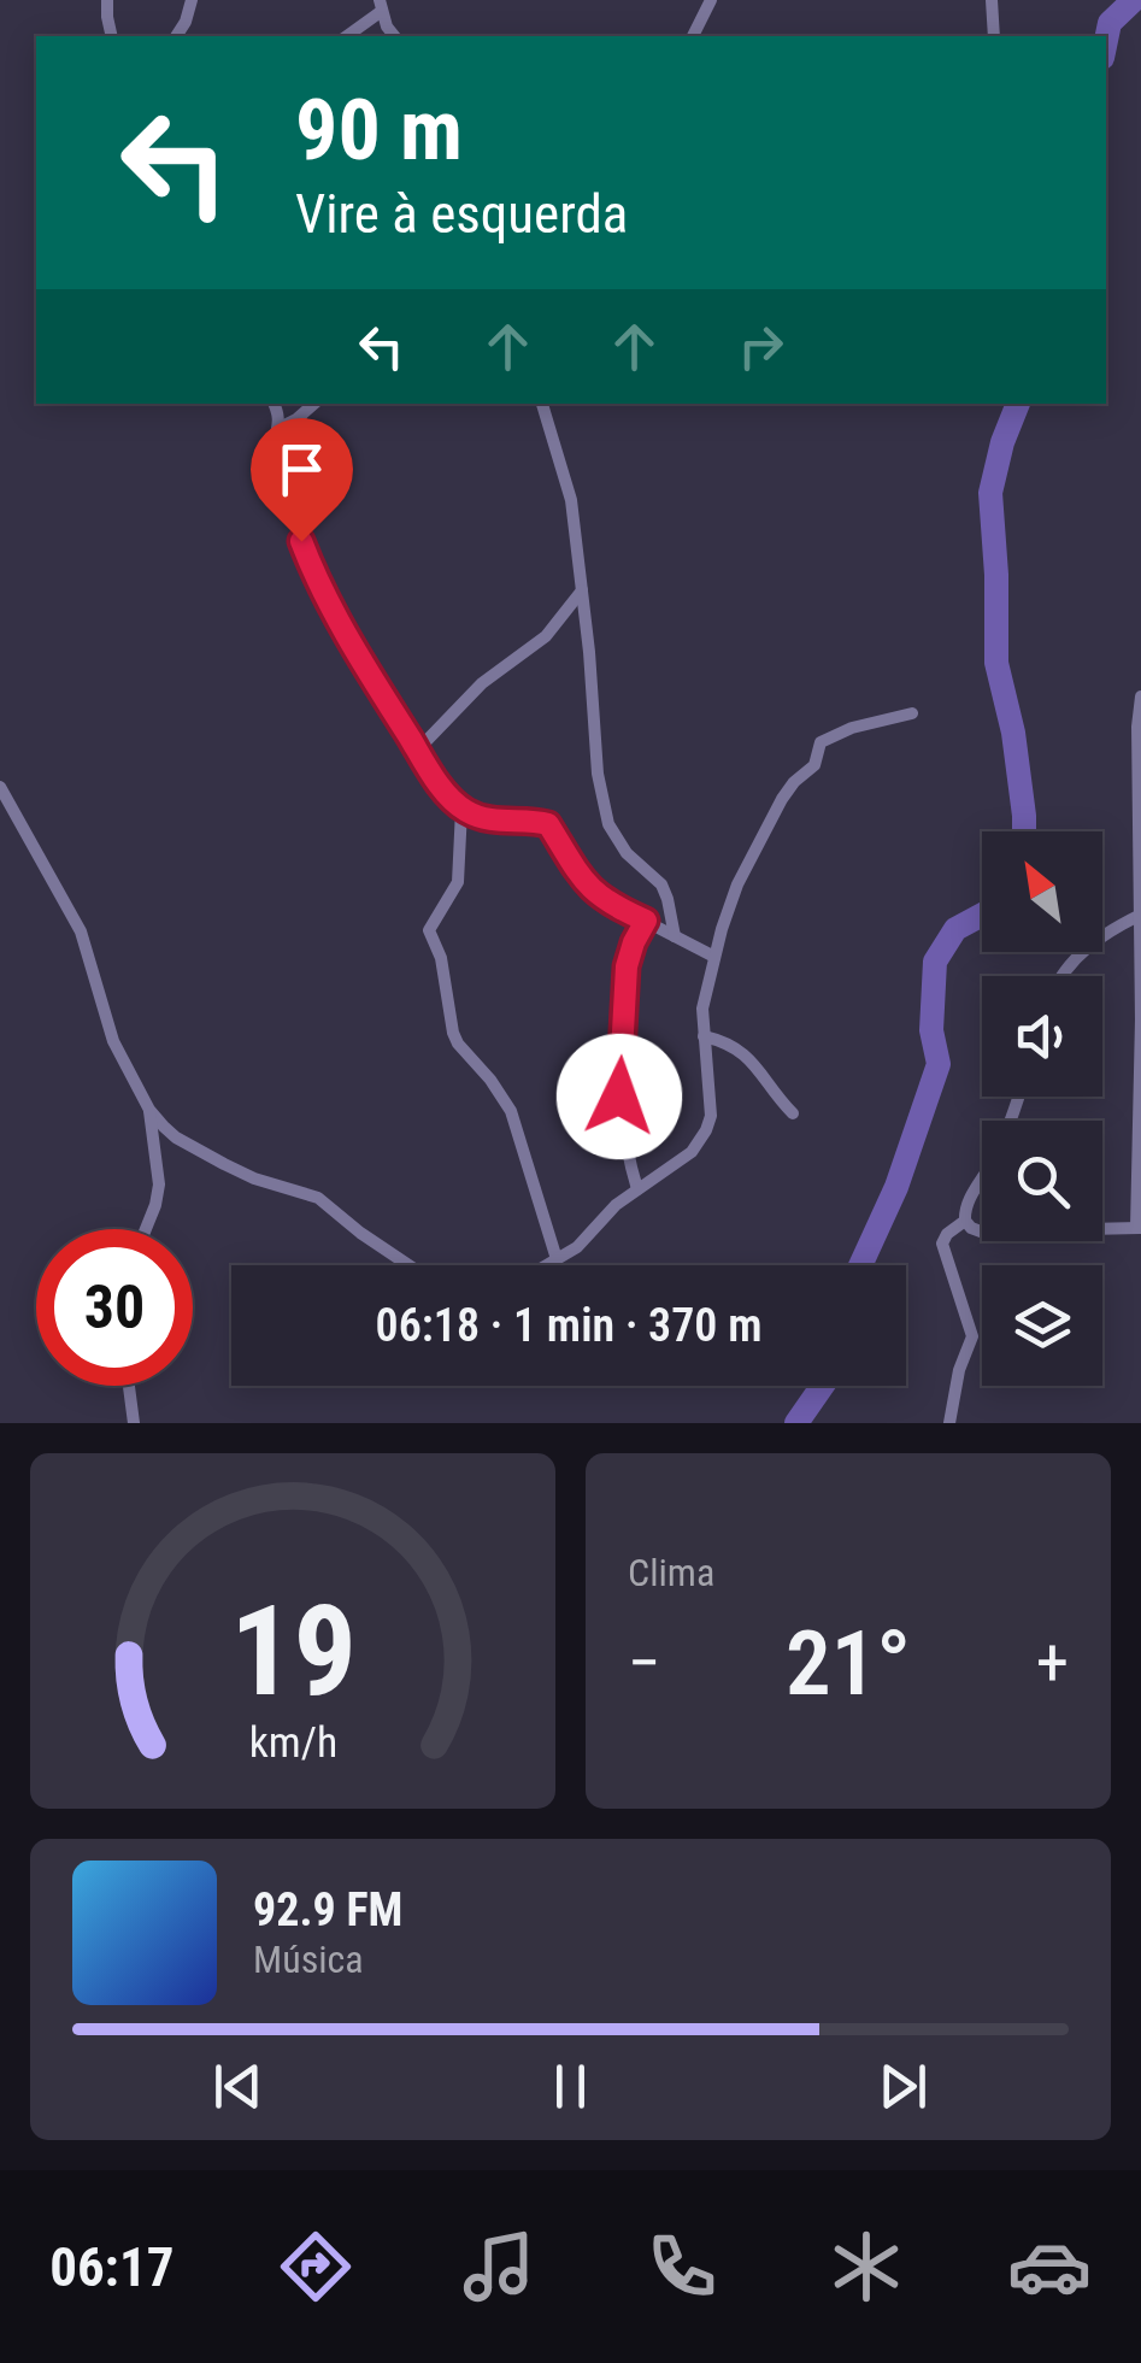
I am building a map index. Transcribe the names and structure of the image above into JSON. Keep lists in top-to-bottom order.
{
  "north": "top left",
  "page": {
    "turn": ["90 m", "Vire à esquerda"],
    "limit": "30",
    "trip": "06:18 · 1 min · 370 m",
    "tile": "Clima",
    "heat": ["−", "21°", "+"],
    "song": ["92.9 FM", "Música"],
    "tabs": "06:17",
    "gauge": ["19", "km/h"]
  }
}
